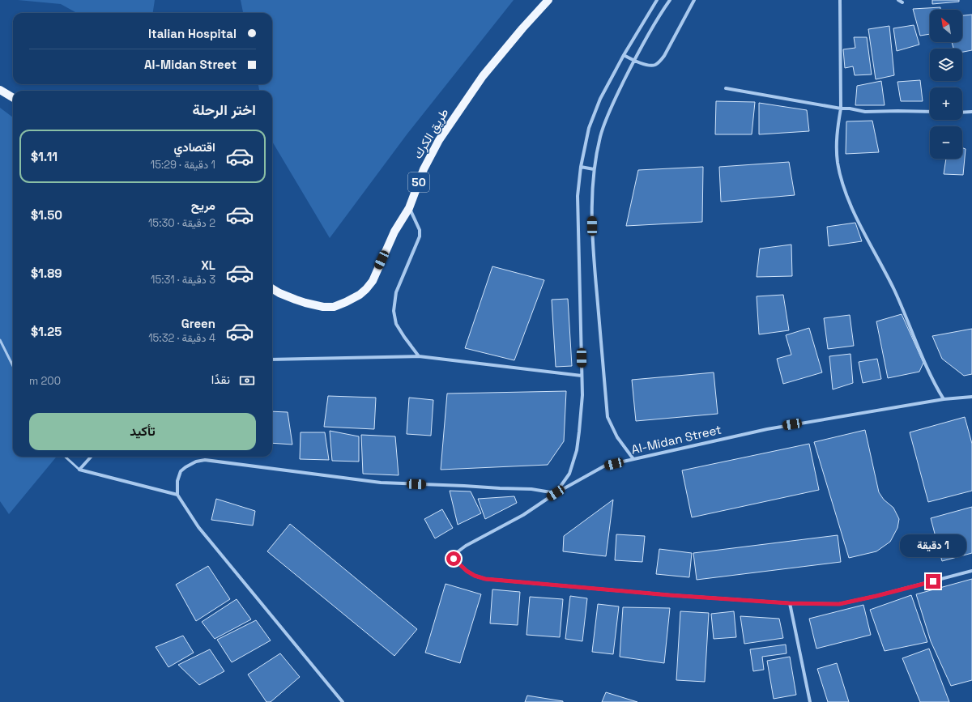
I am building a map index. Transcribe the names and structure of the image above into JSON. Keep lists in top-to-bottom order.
{
  "streets": {
    "main road": ["طريق الكرك", "50"],
    "street": ["AI-Midan Street"]
  },
  "north": "top left",
  "page": {
    "map_buttons": ["+", "−"],
    "banner": ["Italian Hospital", "AI-Midan Street"],
    "heading": "اختر الرحلة",
    "list": [
      {
        "name": "اقتصادي",
        "note": "1 دقيقة · 15:29",
        "value": "$1.11"
      },
      {
        "name": "مريح",
        "note": "2 دقيقة · 15:30",
        "value": "$1.50"
      },
      {
        "name": "XL",
        "note": "3 دقيقة · 15:31",
        "value": "$1.89"
      },
      {
        "name": "Green",
        "note": "4 دقيقة · 15:32",
        "value": "$1.25"
      }
    ],
    "pay": ["نقدًا", "200 m"],
    "buttons": "تأكيد",
    "bubble": "1 دقيقة"
  }
}
